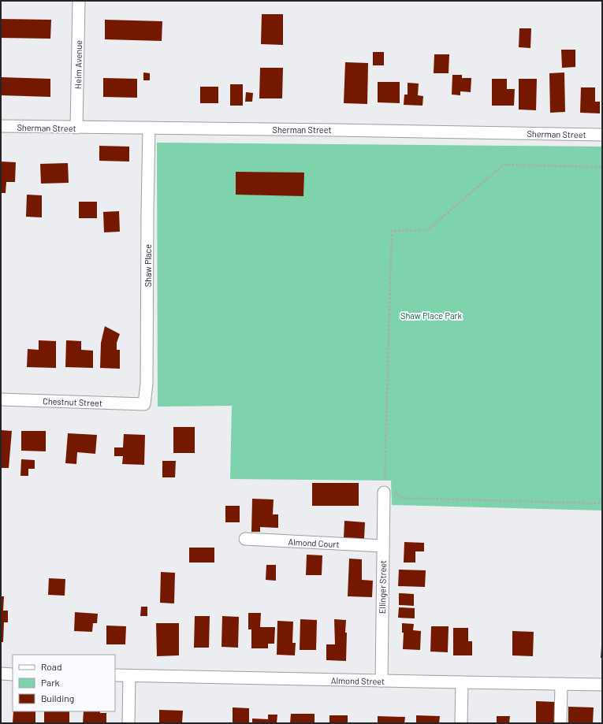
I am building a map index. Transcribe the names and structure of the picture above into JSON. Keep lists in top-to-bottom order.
{
  "streets": {
    "street": [
      "Heim Avenue",
      "Sherman Street",
      "Shaw Place",
      "Chestnut Street",
      "Almond Court",
      "Ellinger Street",
      "Almond Street"
    ]
  },
  "crossings": [
    ["Heim Avenue", "Sherman Street"],
    ["Sherman Street", "Shaw Place"],
    ["Shaw Place", "Chestnut Street"],
    ["Almond Court", "Ellinger Street"],
    ["Ellinger Street", "Almond Street"]
  ],
  "parks": ["Shaw Place Park"],
  "legend": ["Road", "Park", "Building"]
}
